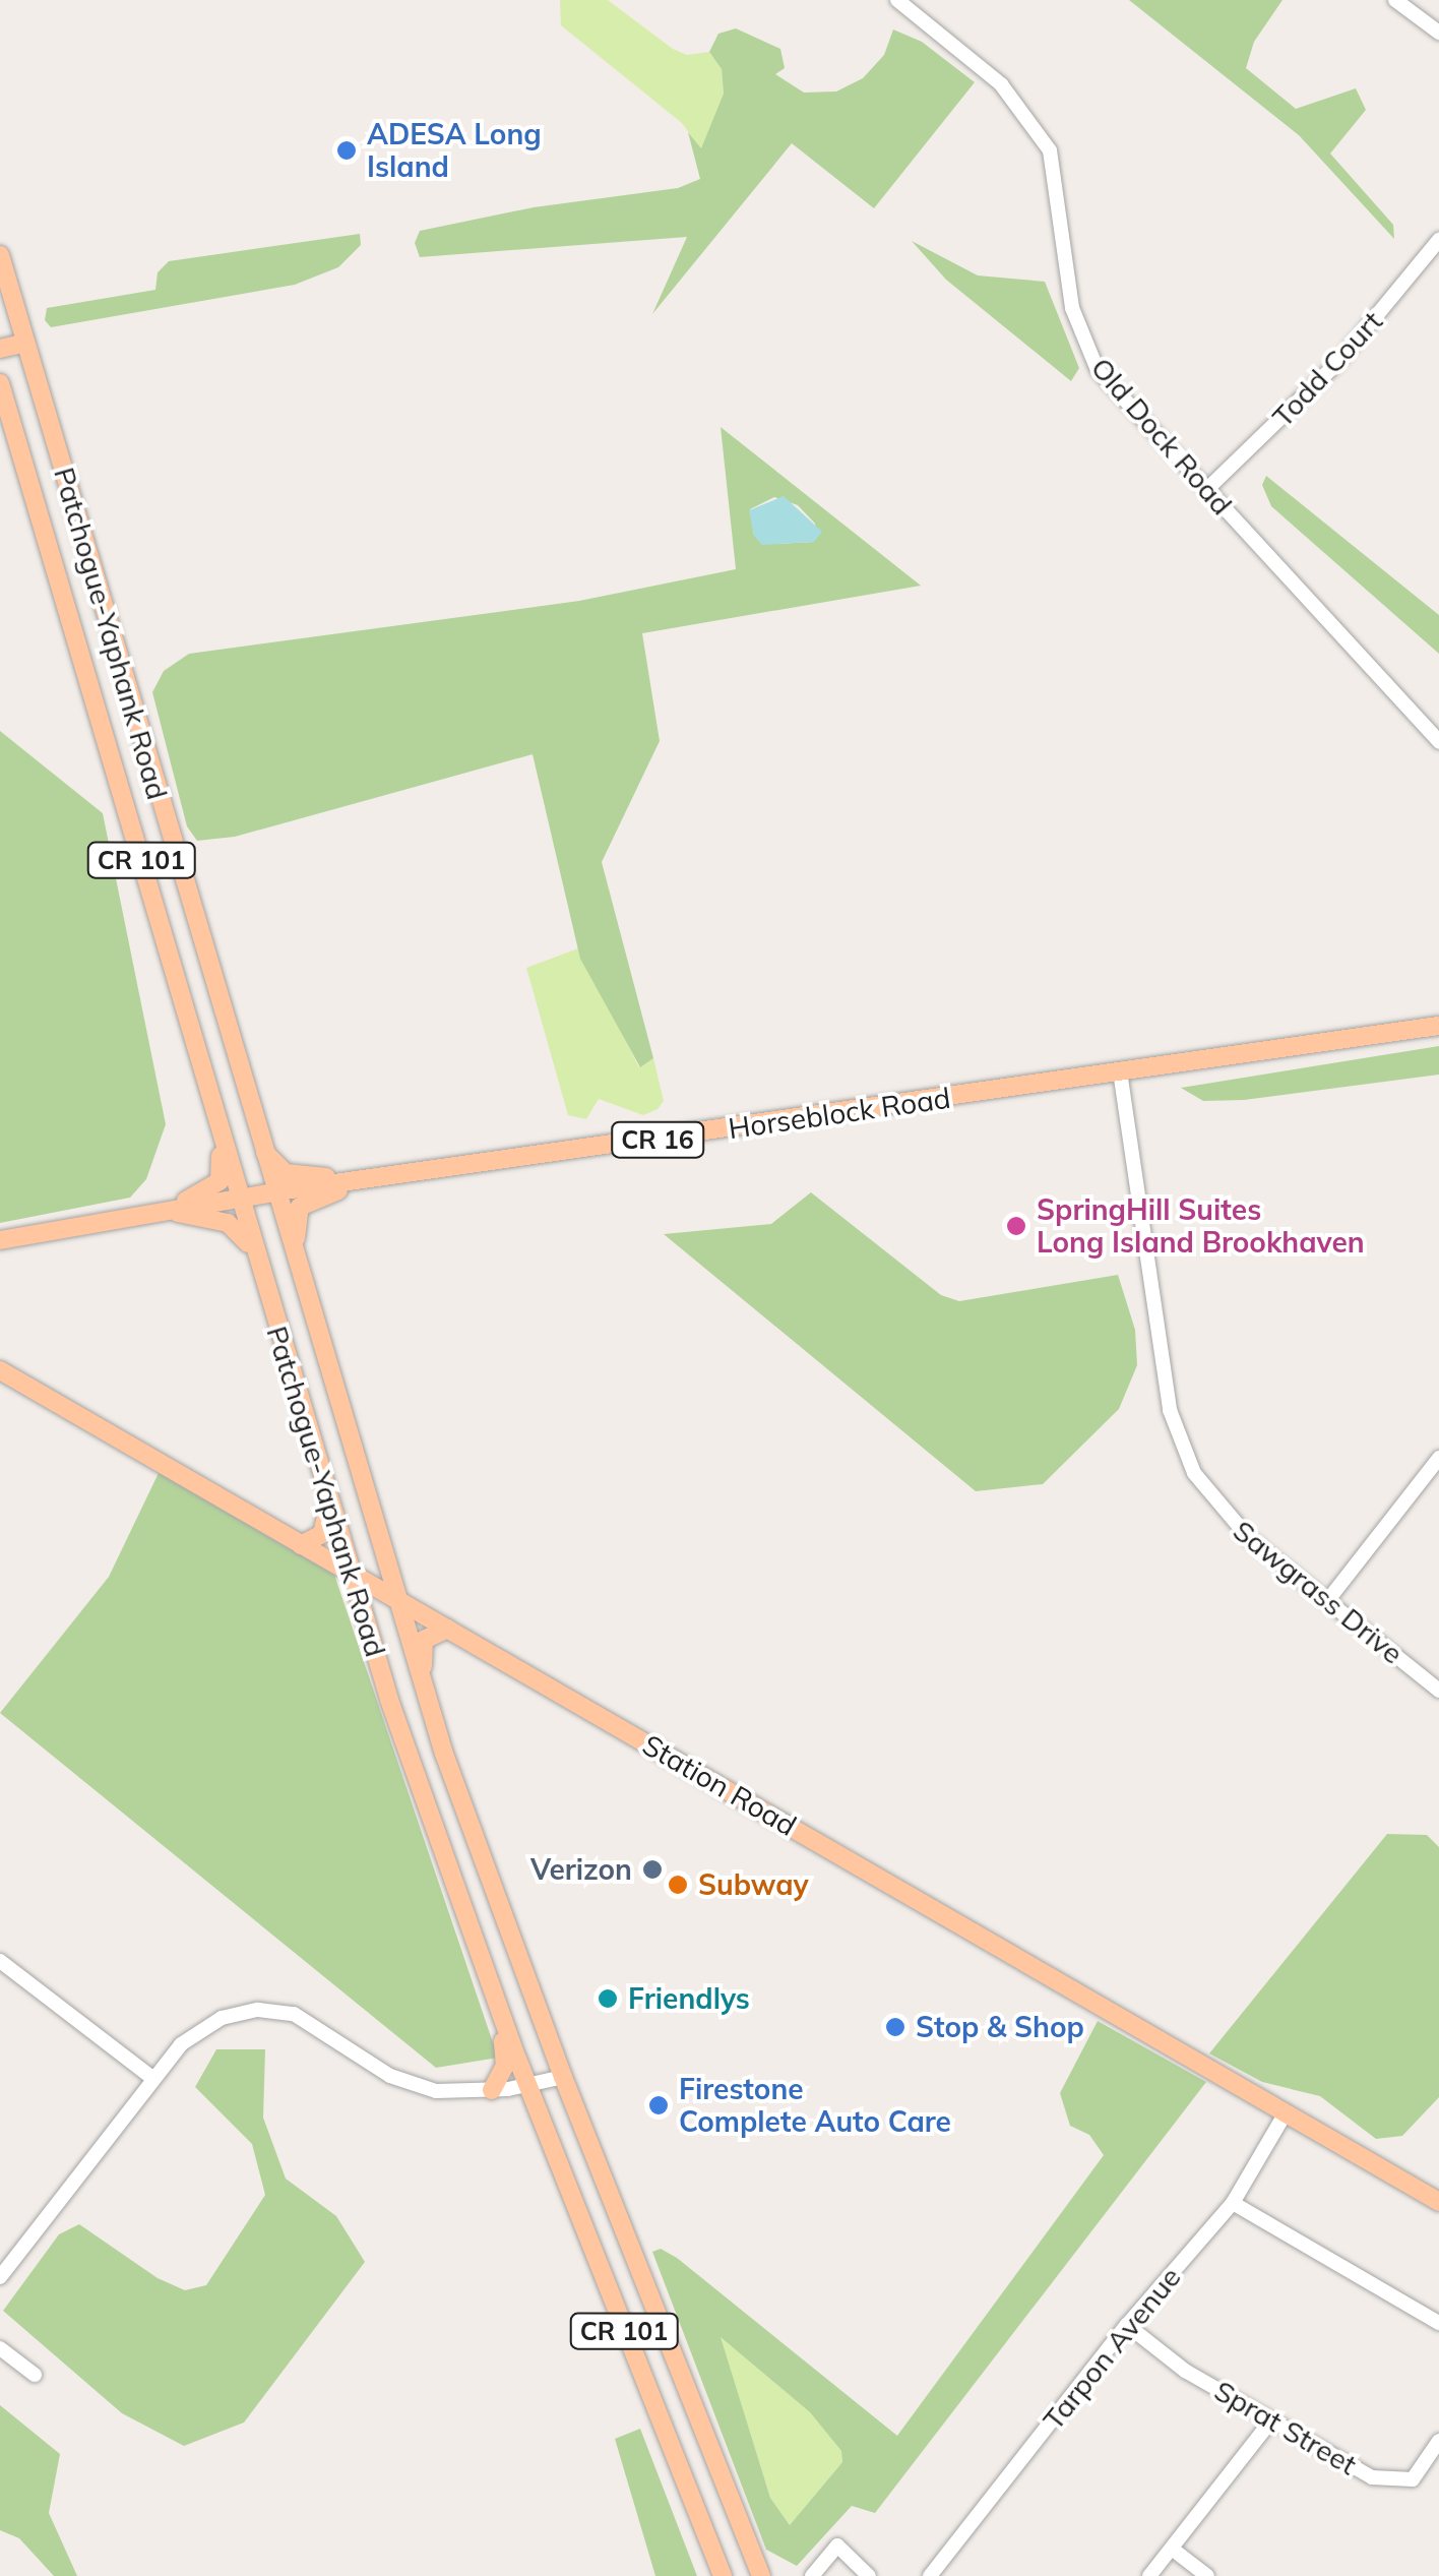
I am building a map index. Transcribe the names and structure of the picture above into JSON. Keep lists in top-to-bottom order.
{
  "streets": {
    "main road": [
      "Patchogue-Yaphank Road",
      "CR 101",
      "Horseblock Road",
      "CR 16",
      "Station Road"
    ],
    "street": [
      "Todd Court",
      "Old Dock Road",
      "Sawgrass Drive",
      "Tarpon Avenue",
      "Sprat Street"
    ]
  },
  "crossings": [
    ["Todd Court", "Old Dock Road"],
    ["Patchogue-Yaphank Road", "CR 101"],
    ["Patchogue-Yaphank Road", "Horseblock Road"],
    ["Patchogue-Yaphank Road", "Station Road"],
    ["Horseblock Road", "Sawgrass Drive"],
    ["Station Road", "Tarpon Avenue"],
    ["Tarpon Avenue", "Sprat Street"]
  ],
  "places": [
    "ADESA Long Island",
    "SpringHill Suites Long Island Brookhaven",
    "Verizon",
    "Subway",
    "Friendlys",
    "Stop & Shop",
    "Firestone Complete Auto Care"
  ]
}
